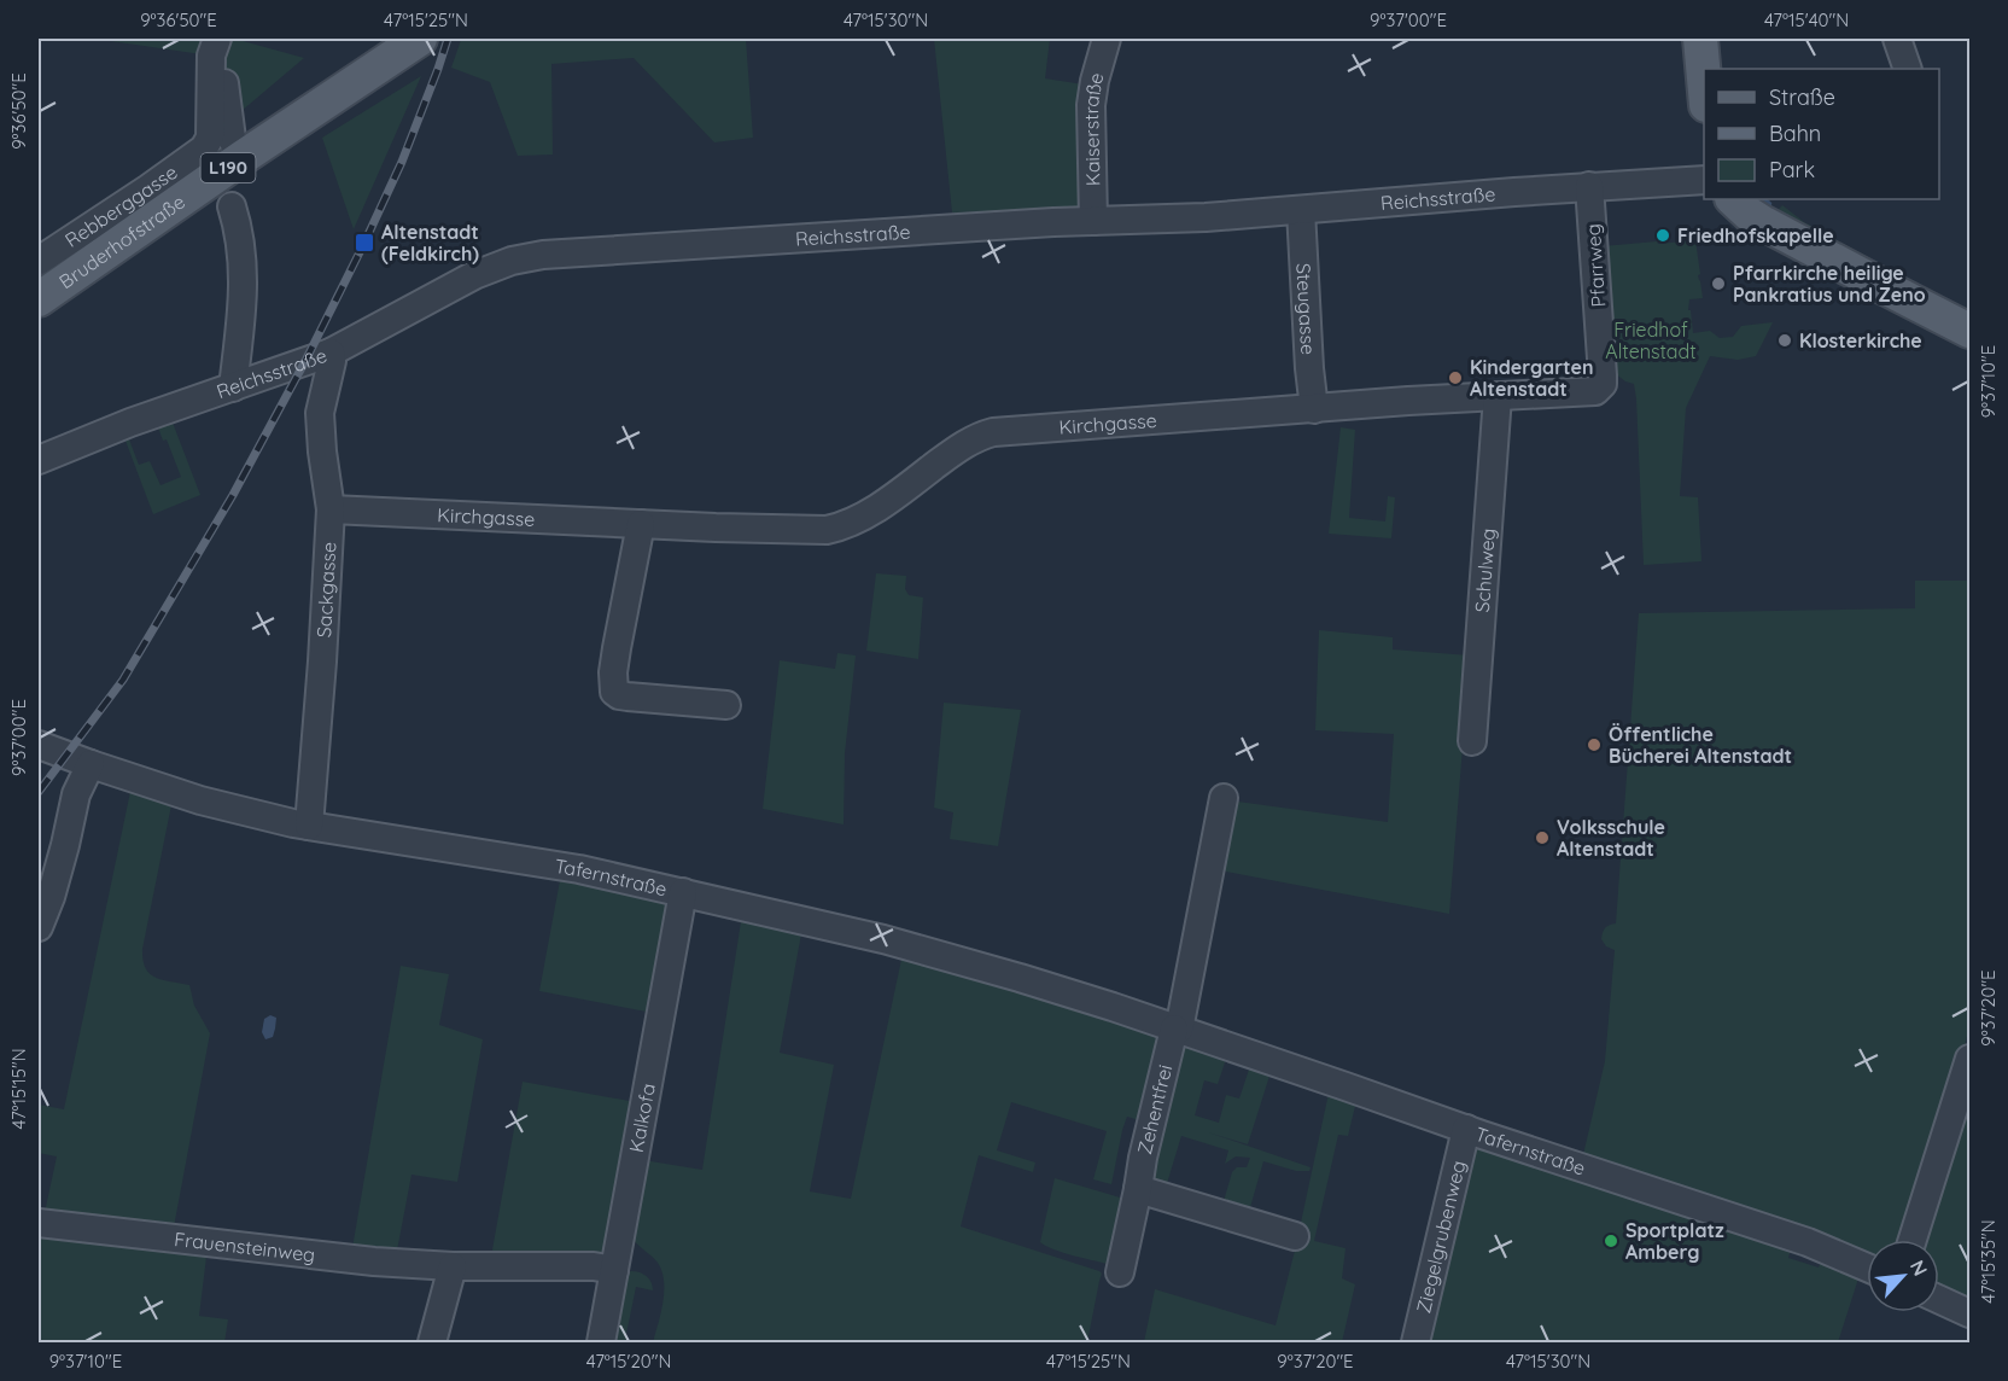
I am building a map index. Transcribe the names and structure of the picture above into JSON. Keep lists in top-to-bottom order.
{
  "streets": {
    "main road": ["L190", "Bruderhofstraße"],
    "street": [
      "Kaiserstraße",
      "Reichsstraße",
      "Rebberggasse",
      "Pfarrweg",
      "Steugasse",
      "Kirchgasse",
      "Schulweg",
      "Sackgasse",
      "Tafernstraße",
      "Zehentfrei",
      "Kalkofa",
      "Ziegelgrubenweg",
      "Frauensteinweg"
    ]
  },
  "crossings": [
    ["Kaiserstraße", "Reichsstraße"],
    ["Reichsstraße", "Pfarrweg"],
    ["Reichsstraße", "Steugasse"],
    ["Reichsstraße", "Sackgasse"],
    ["Pfarrweg", "Kirchgasse"],
    ["Steugasse", "Kirchgasse"],
    ["Kirchgasse", "Schulweg"],
    ["Kirchgasse", "Sackgasse"],
    ["Sackgasse", "Tafernstraße"],
    ["Tafernstraße", "Zehentfrei"],
    ["Tafernstraße", "Kalkofa"],
    ["Tafernstraße", "Ziegelgrubenweg"],
    ["Kalkofa", "Frauensteinweg"]
  ],
  "parks": ["Friedhof Altenstadt"],
  "places": {
    "other": [
      "Friedhofskapelle",
      "Pfarrkirche heilige Pankratius und Zeno",
      "Klosterkirche",
      "Kindergarten Altenstadt",
      "Öffentliche Bücherei Altenstadt",
      "Volksschule Altenstadt",
      "Sportplatz Amberg"
    ],
    "transit": ["Altenstadt (Feldkirch)"]
  },
  "legend": ["Straße", "Bahn", "Park"],
  "north": "top right",
  "coordinates": [
    "9°36'50\"E",
    "47°15'25\"N",
    "47°15'30\"N",
    "9°37'00\"E",
    "47°15'40\"N",
    "9°37'10\"E",
    "9°37'20\"E",
    "47°15'15\"N",
    "47°15'35\"N",
    "47°15'20\"N"
  ]
}
